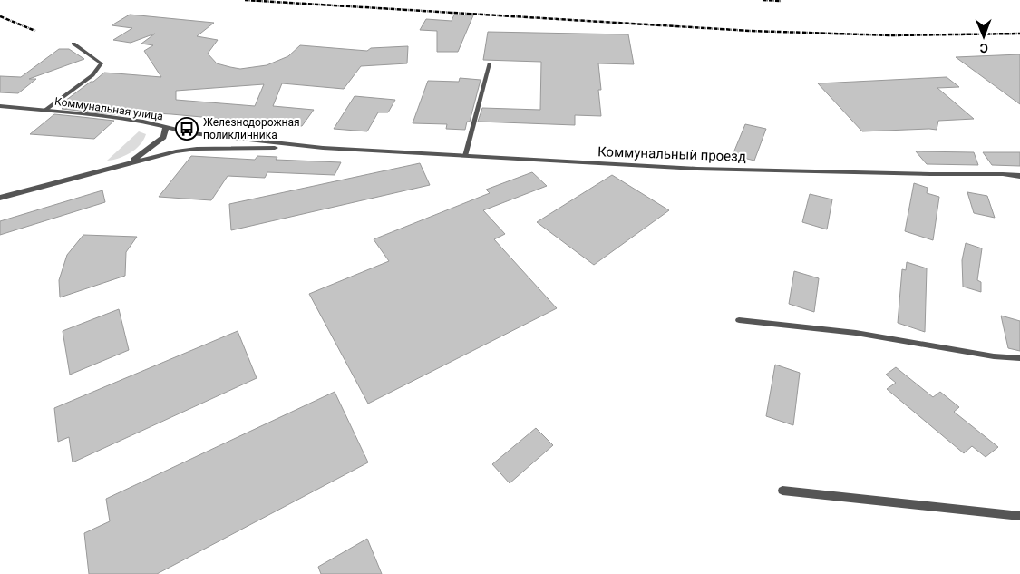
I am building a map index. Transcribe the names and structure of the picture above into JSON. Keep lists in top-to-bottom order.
{
  "streets": {
    "street": ["Коммунальная улица", "Коммунальный проезд"]
  },
  "crossings": [
    ["Коммунальная улица", "Коммунальный проезд"]
  ],
  "places": {
    "bus stop": ["Железнодорожная поликлинника"]
  },
  "north": "bottom"
}
